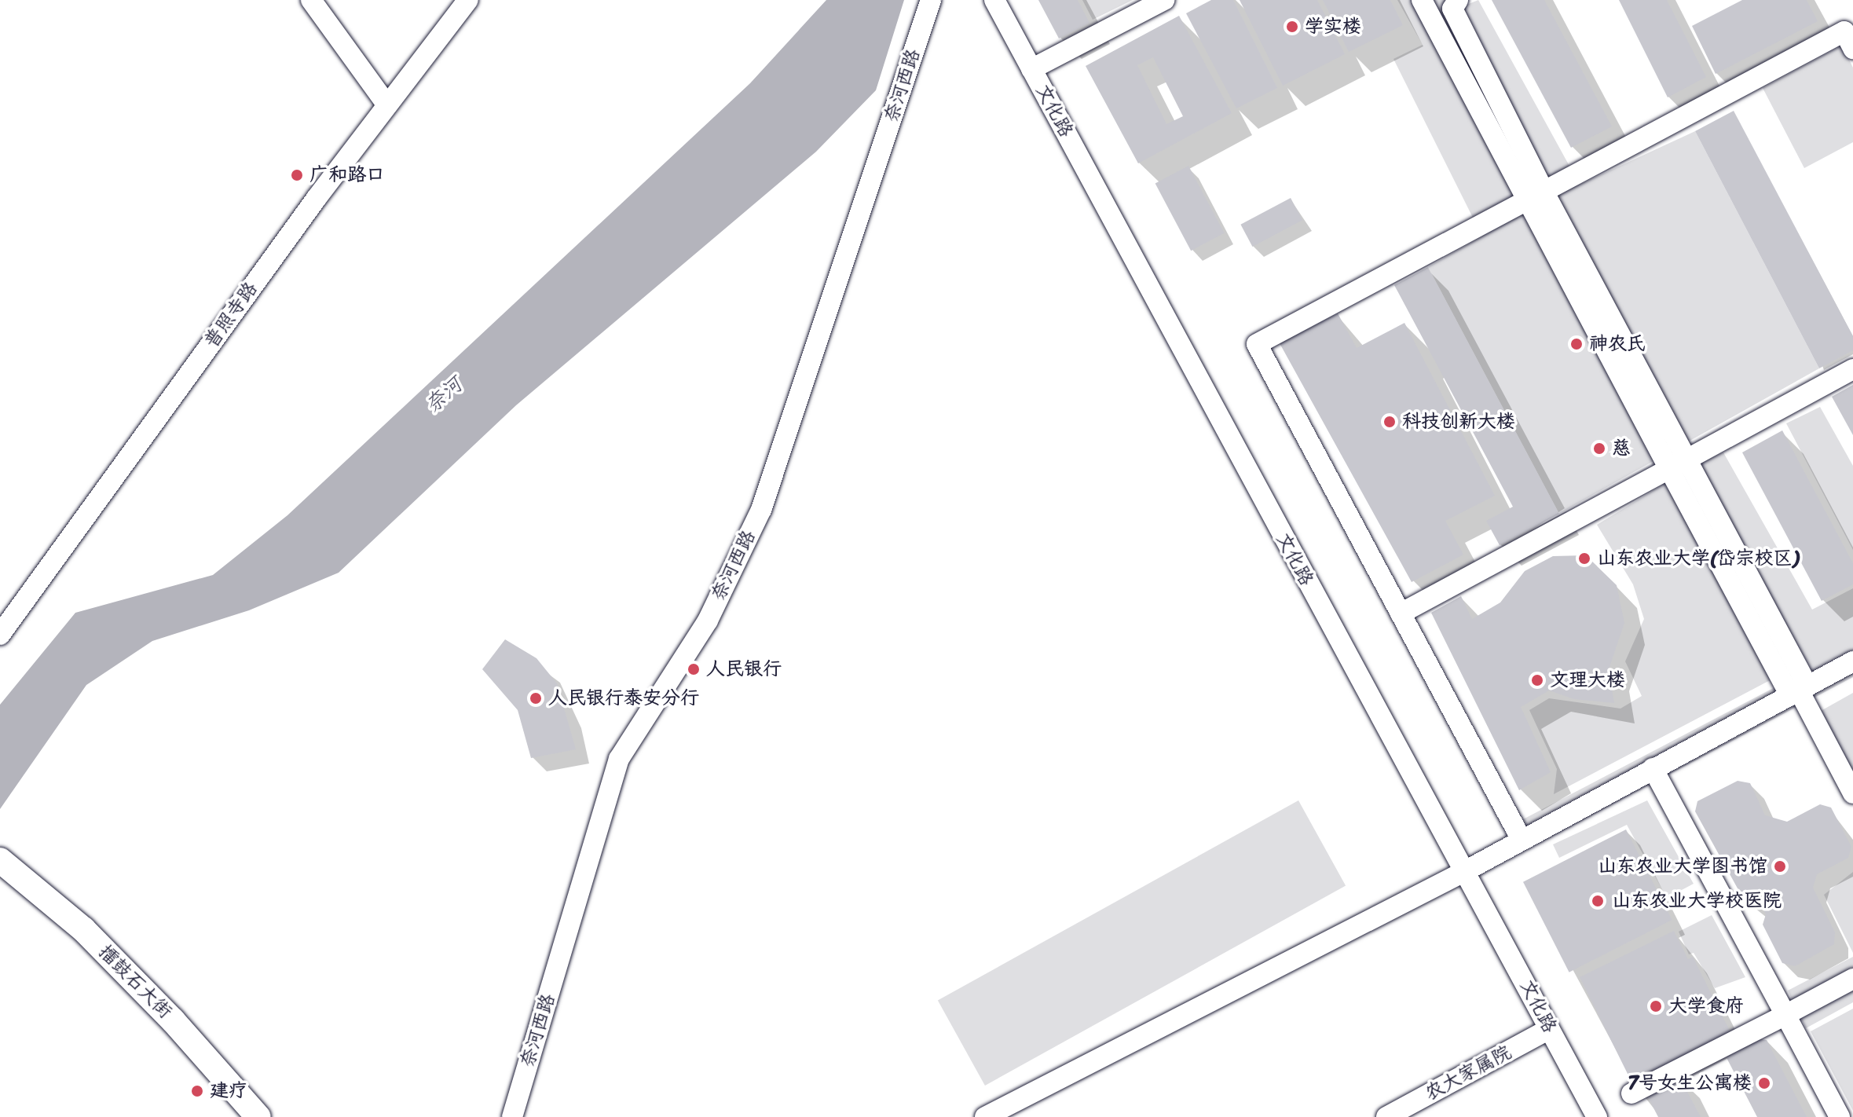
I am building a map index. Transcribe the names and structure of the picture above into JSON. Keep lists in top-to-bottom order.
{
  "streets": {
    "main road": ["擂鼓石大街"],
    "street": [
      "奈河西路",
      "文化路",
      "普照寺路",
      "农大家属院"
    ]
  },
  "crossings": [
    ["文化路", "农大家属院"]
  ],
  "water": ["奈河"],
  "places": [
    "学实楼",
    "广和路口",
    "神农氏",
    "科技创新大楼",
    "慈",
    "山东农业大学(岱宗校区)",
    "人民银行",
    "文理大楼",
    "人民银行泰安分行",
    "山东农业大学图书馆",
    "山东农业大学校医院",
    "大学食府",
    "7号女生公寓楼",
    "建疗"
  ]
}
